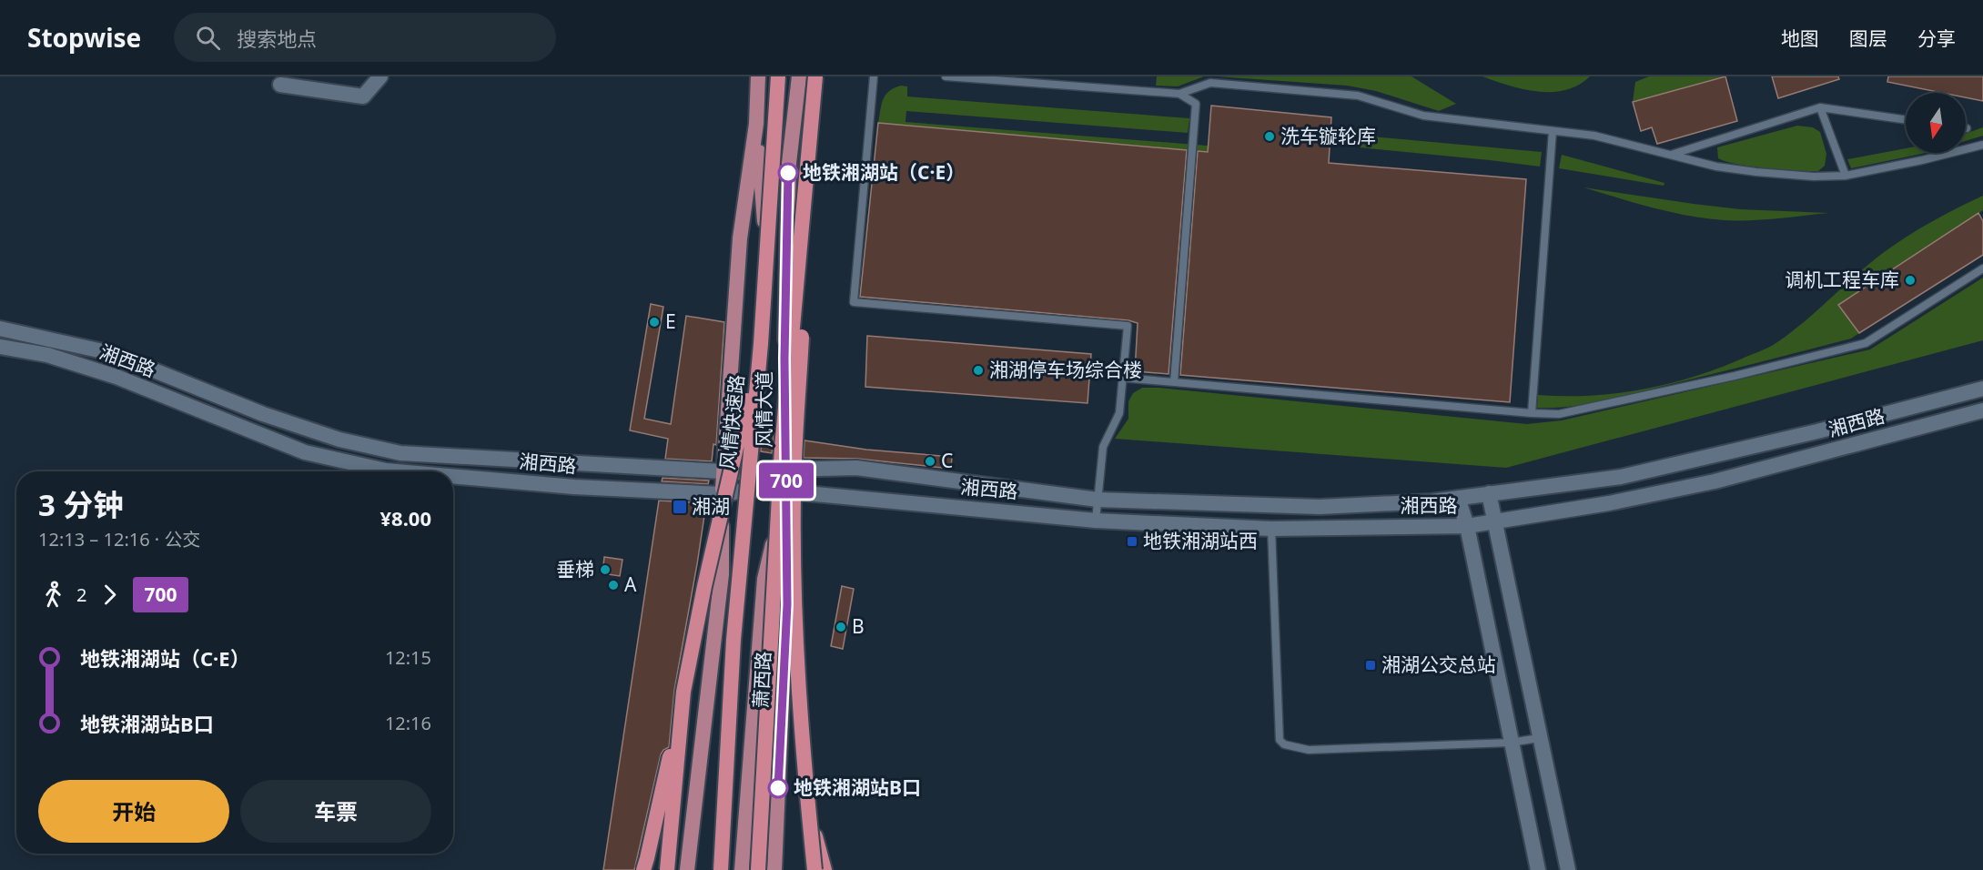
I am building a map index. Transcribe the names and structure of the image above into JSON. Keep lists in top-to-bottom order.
{
  "streets": {
    "highway": ["风情快速路"],
    "main road": ["风情大道", "萧西路"],
    "street": ["湘西路"]
  },
  "crossings": [
    ["湘西路", "风情大道"],
    ["湘西路", "萧西路"],
    ["风情大道", "萧西路"]
  ],
  "places": {
    "other": [
      "洗车镟轮库",
      "地铁湘湖站（C·E）",
      "调机工程车库",
      "E",
      "湘湖停车场综合楼",
      "C",
      "垂梯",
      "A",
      "B",
      "地铁湘湖站B口"
    ],
    "transit": ["湘湖", "地铁湘湖站西", "湘湖公交总站"]
  },
  "lines": ["bus line 700"],
  "north": "bottom",
  "page": {
    "header": "Stopwise",
    "search": "搜索地点",
    "nav": ["地图", "图层", "分享"],
    "on_map": "700",
    "heading": ["3 分钟", "12:13 – 12:16 · 公交", "¥8.00"],
    "legs": ["2", "700"],
    "list": [
      {
        "name": "地铁湘湖站（C·E）",
        "value": "12:15"
      },
      {
        "name": "地铁湘湖站B口",
        "value": "12:16"
      }
    ],
    "buttons": ["开始", "车票"]
  }
}
